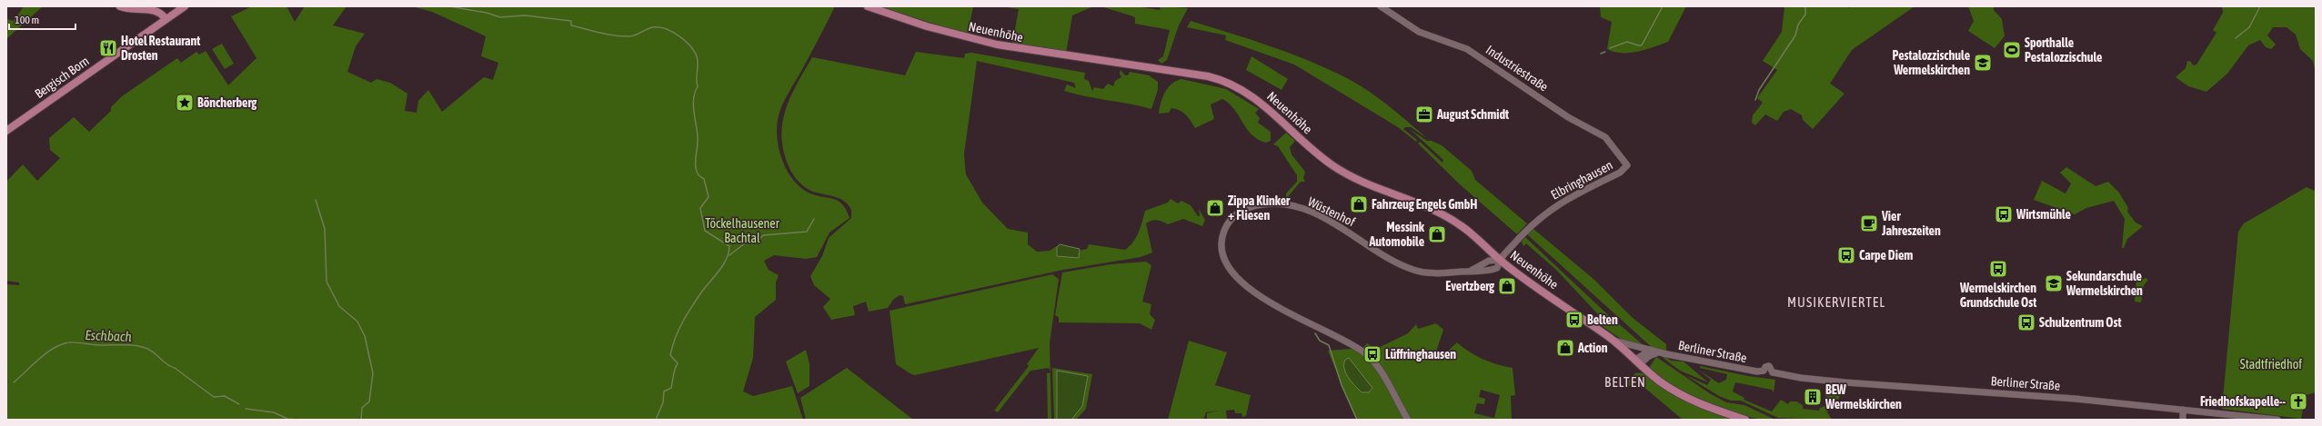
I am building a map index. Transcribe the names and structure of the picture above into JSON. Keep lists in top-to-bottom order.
{
  "streets": {
    "main road": [
      "Neuenhöhe",
      "Industriestraße",
      "Bergisch Born",
      "Elbringhausen",
      "Wüstenhof",
      "Berliner Straße"
    ]
  },
  "crossings": [
    ["Neuenhöhe", "Elbringhausen"],
    ["Neuenhöhe", "Wüstenhof"],
    ["Neuenhöhe", "Berliner Straße"],
    ["Industriestraße", "Elbringhausen"],
    ["Elbringhausen", "Wüstenhof"]
  ],
  "districts": ["MUSIKERVIERTEL", "BELTEN"],
  "water": ["Eschbach"],
  "parks": ["Töckelhausener Bachtal", "Stadtfriedhof"],
  "places": {
    "restaurant": ["Hotel Restaurant Drosten"],
    "sports": ["Sporthalle Pestalozzischule"],
    "school or university": ["Pestalozzischule Wermelskirchen", "Sekundarschule Wermelskirchen"],
    "place": ["Böncherberg"],
    "office": ["August Schmidt"],
    "shop": [
      "Fahrzeug Engels GmbH",
      "Zippa Klinker + Fliesen",
      "Messink Automobile",
      "Evertzberg",
      "Action"
    ],
    "bus stop": [
      "Wirtsmühle",
      "Carpe Diem",
      "Wermelskirchen Grundschule Ost",
      "Belten",
      "Schulzentrum Ost",
      "Lüffringhausen"
    ],
    "cafe": ["Vier Jahreszeiten"],
    "building": ["BEW Wermelskirchen"],
    "church": ["Friedhofskapelle--"]
  },
  "scale_bar": "100 m"
}
